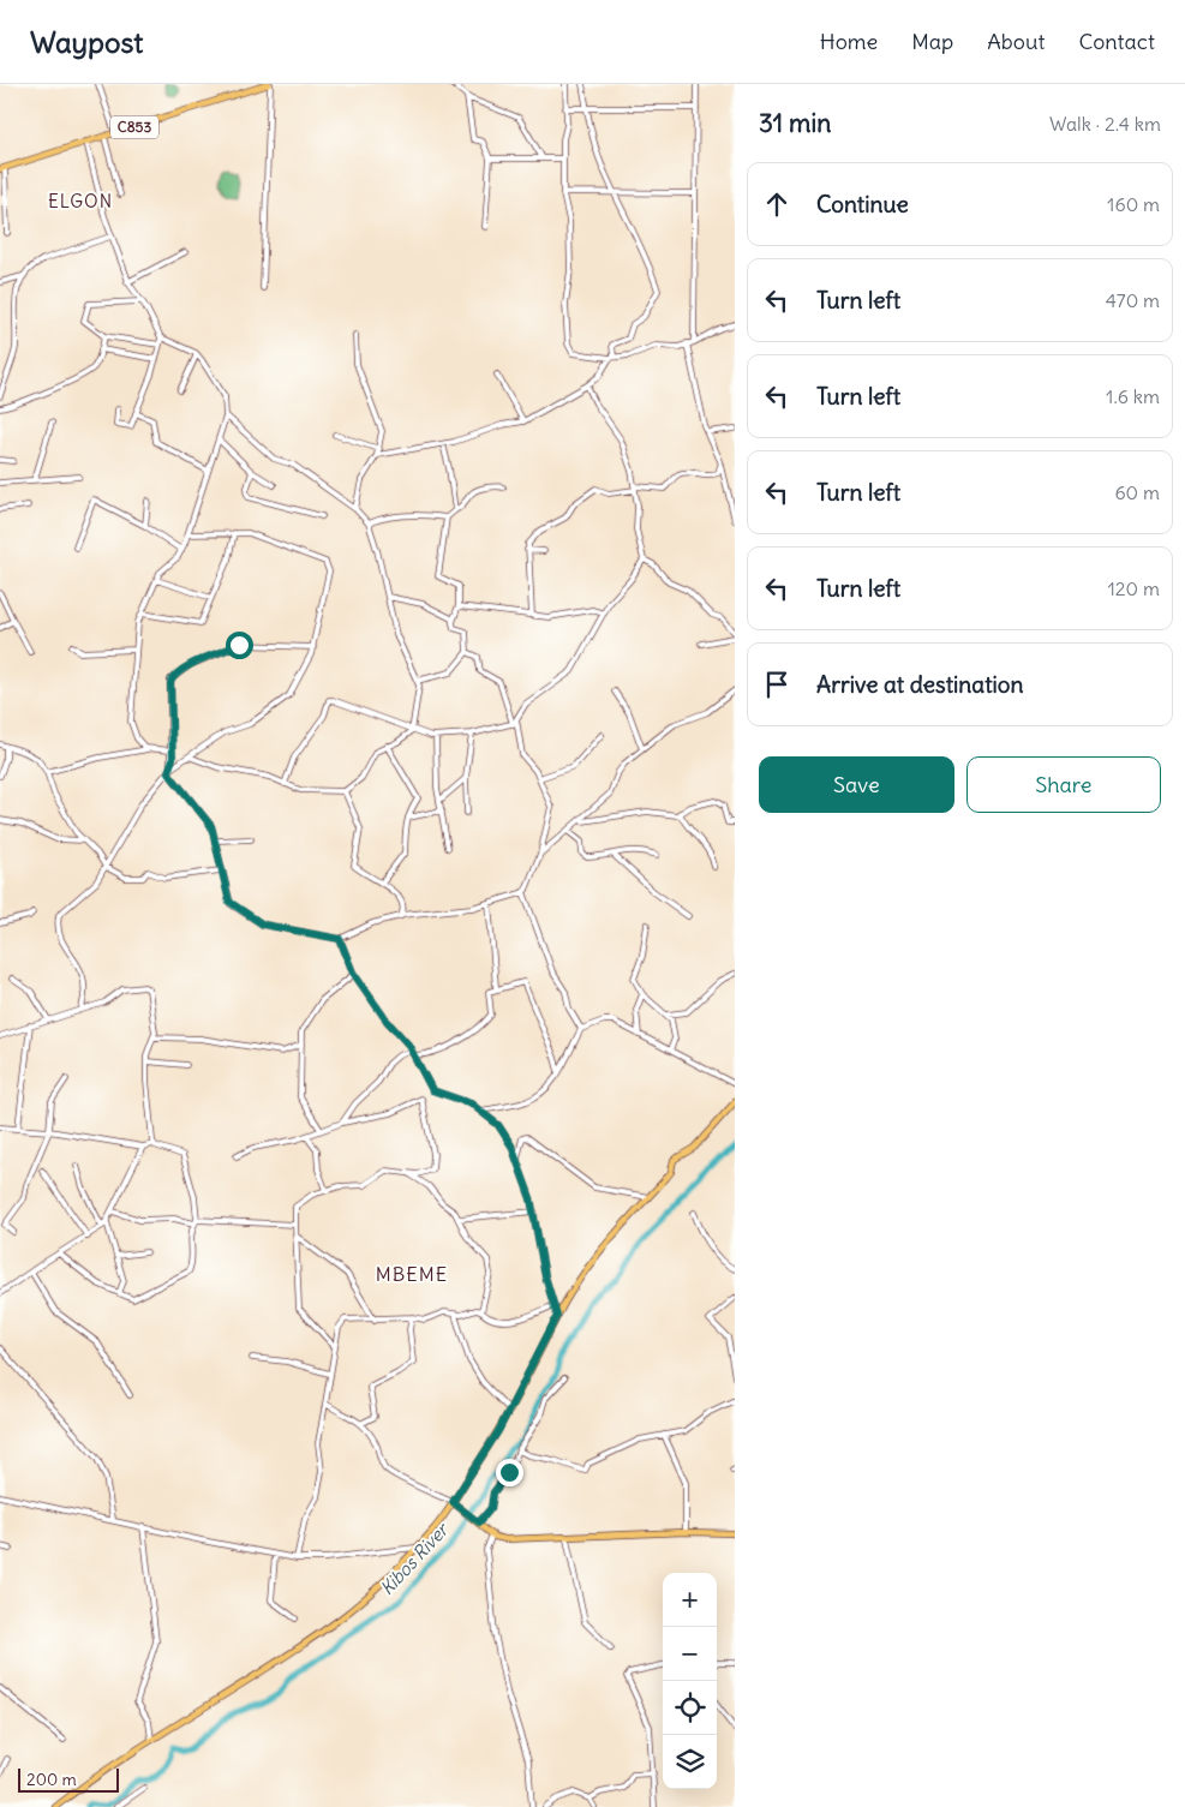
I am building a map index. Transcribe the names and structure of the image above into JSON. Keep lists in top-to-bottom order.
{
  "streets": {
    "main road": ["C853"]
  },
  "districts": ["ELGON", "MBEME"],
  "water": ["Kibos River"],
  "scale_bar": "200 m",
  "page": {
    "header": "Waypost",
    "nav": [
      "Home",
      "Map",
      "About",
      "Contact"
    ],
    "heading": ["31 min", "Walk · 2.4 km"],
    "list": [
      ["Continue", "160 m"],
      ["Turn left", "470 m"],
      ["Turn left", "1.6 km"],
      ["Turn left", "60 m"],
      ["Turn left", "120 m"],
      "Arrive at destination"
    ],
    "buttons": ["Save", "Share"],
    "map_buttons": ["+", "−"],
    "scale": "200 m"
  }
}
